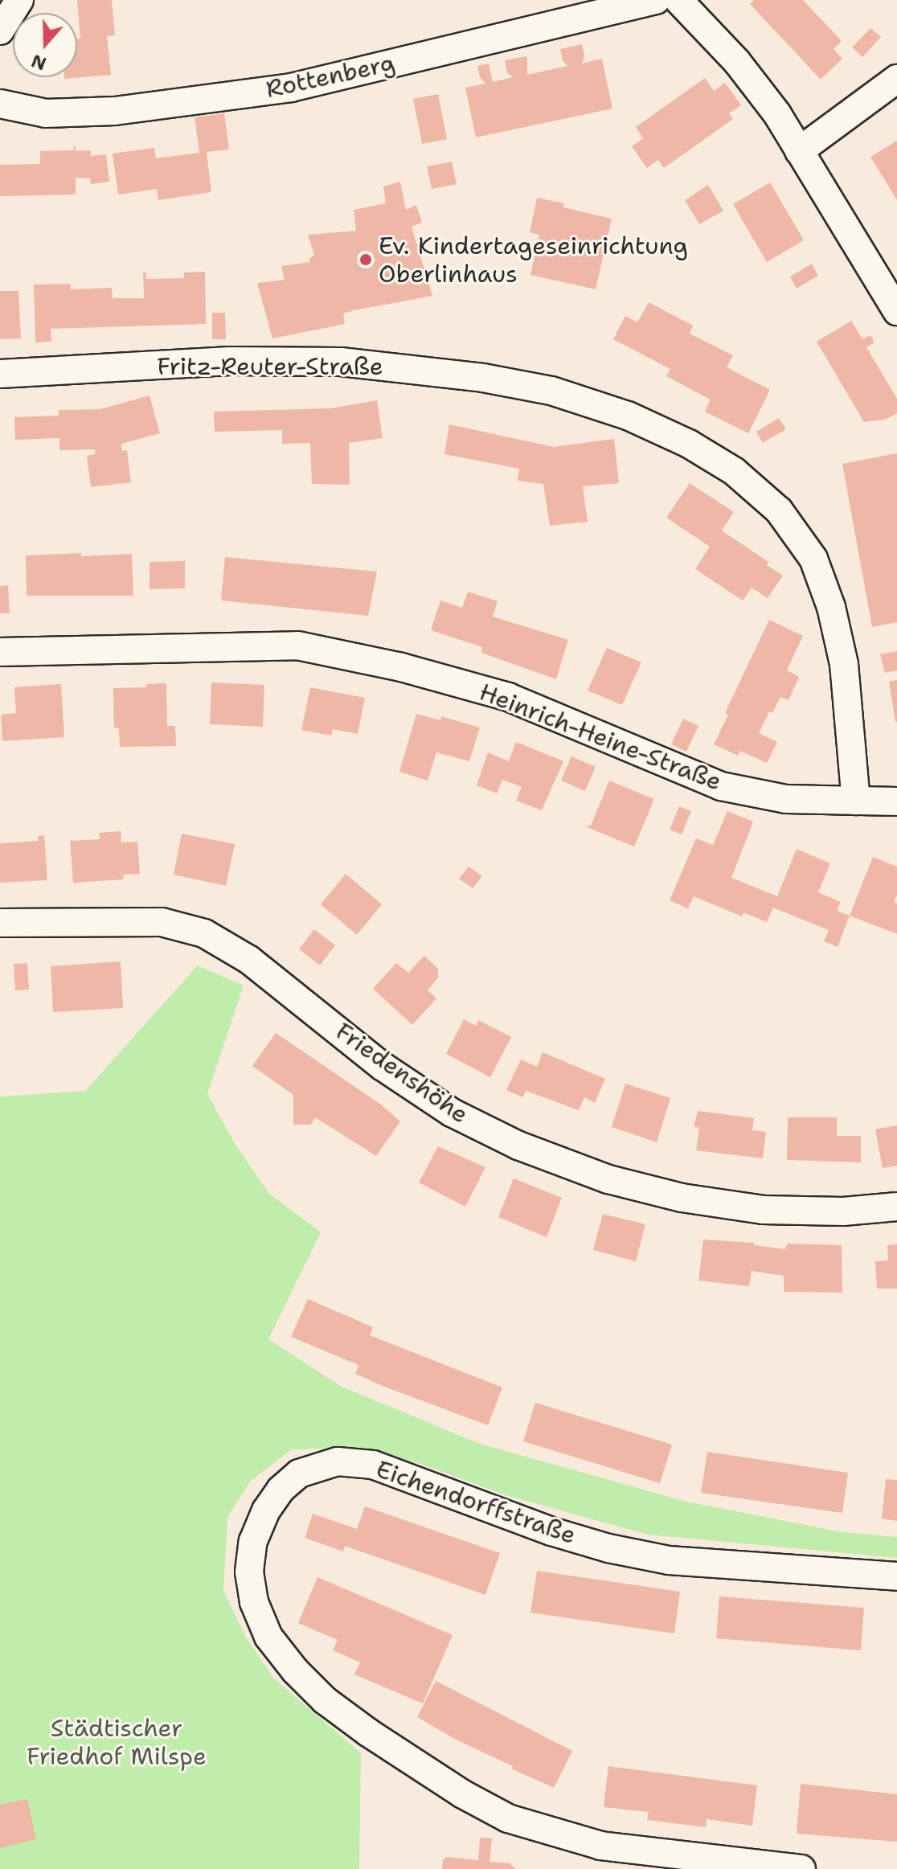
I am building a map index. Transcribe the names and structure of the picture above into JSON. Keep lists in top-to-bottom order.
{
  "streets": {
    "street": [
      "Rottenberg",
      "Fritz-Reuter-Straße",
      "Heinrich-Heine-Straße",
      "Friedenshöhe",
      "Eichendorffstraße"
    ]
  },
  "crossings": [
    ["Fritz-Reuter-Straße", "Heinrich-Heine-Straße"]
  ],
  "parks": ["Städtischer Friedhof Milspe"],
  "places": ["Ev. Kindertageseinrichtung Oberlinhaus"],
  "north": "bottom"
}
